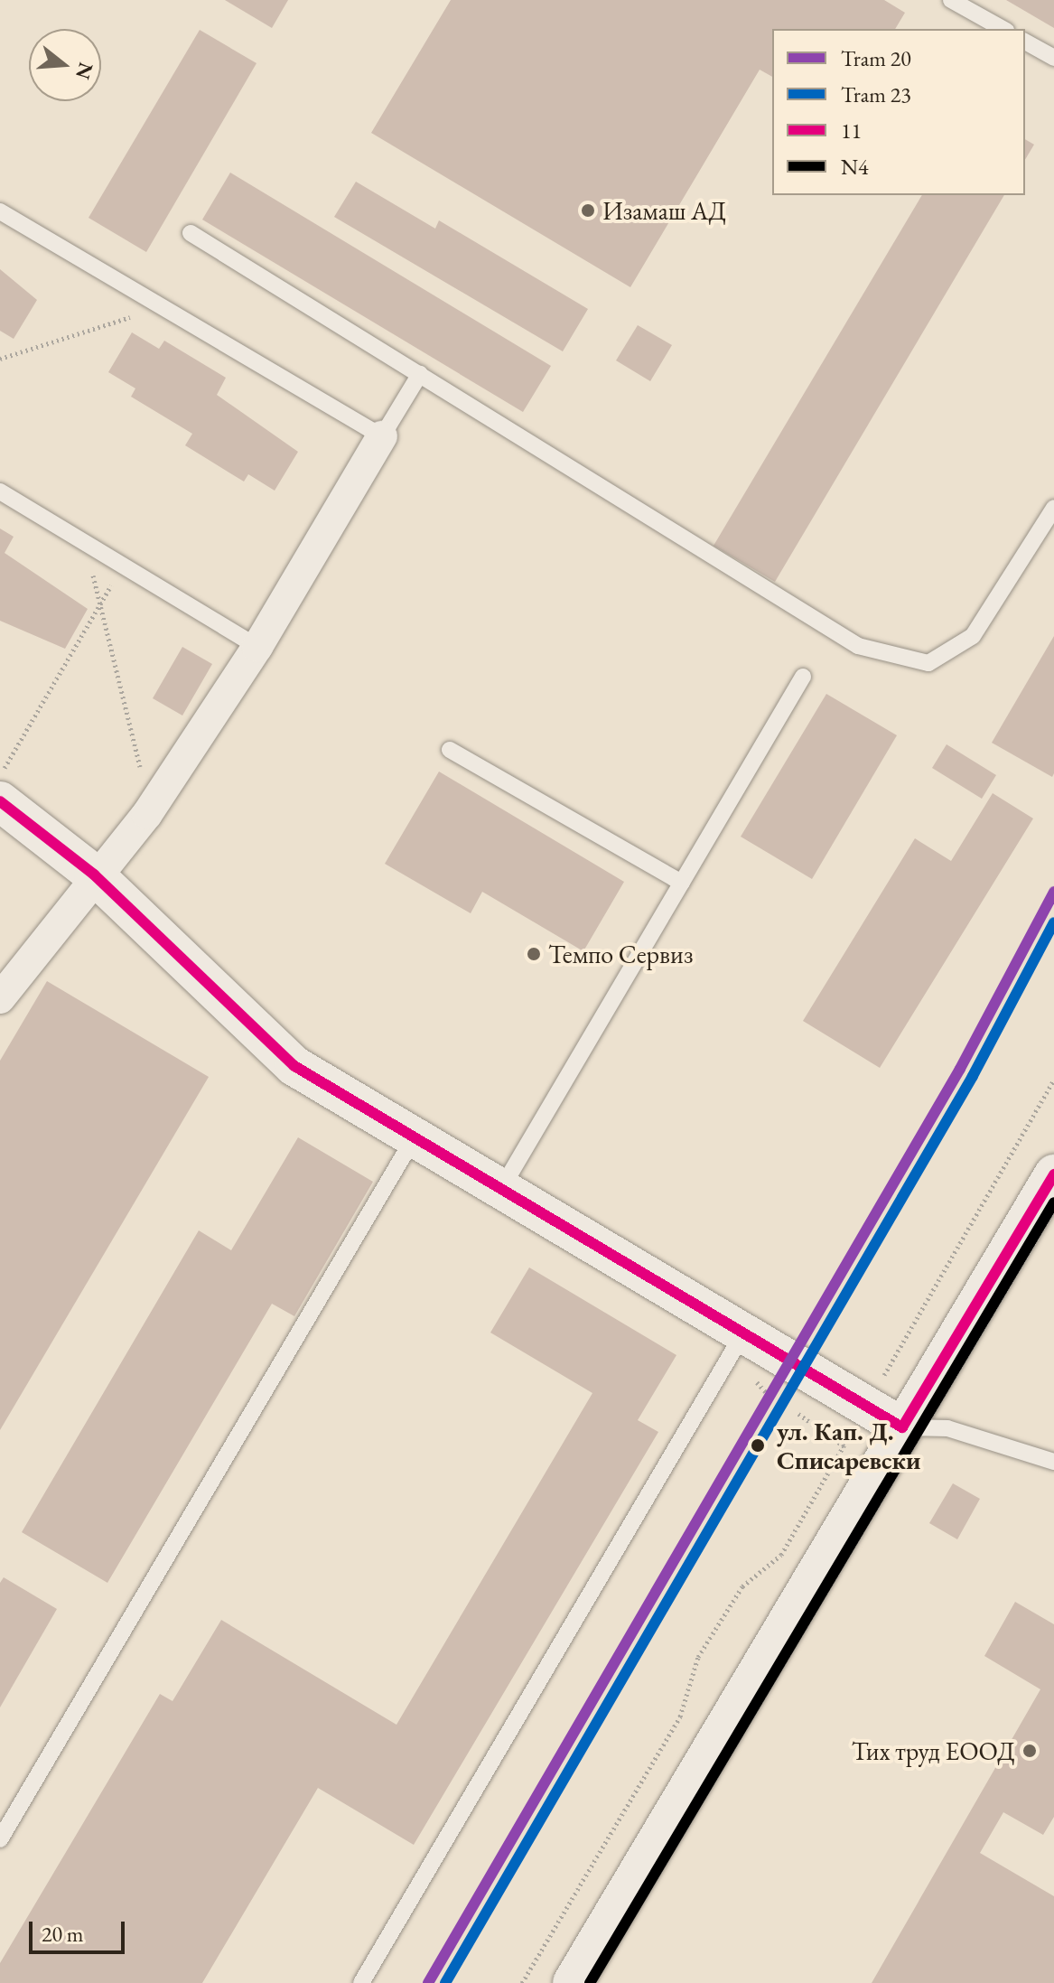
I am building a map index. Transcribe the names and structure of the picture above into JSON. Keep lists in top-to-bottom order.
{
  "places": [
    "Изамаш АД",
    "Темпо Сервиз",
    "ул. Кап. Д. Списаревски",
    "Тих труд ЕООД"
  ],
  "lines": [
    "transit line 11",
    "tram line 20",
    "tram line 23",
    "transit line N4"
  ],
  "legend": [
    "Tram 20",
    "Tram 23",
    "11",
    "N4"
  ],
  "scale_bar": "20 m",
  "north": "right"
}
